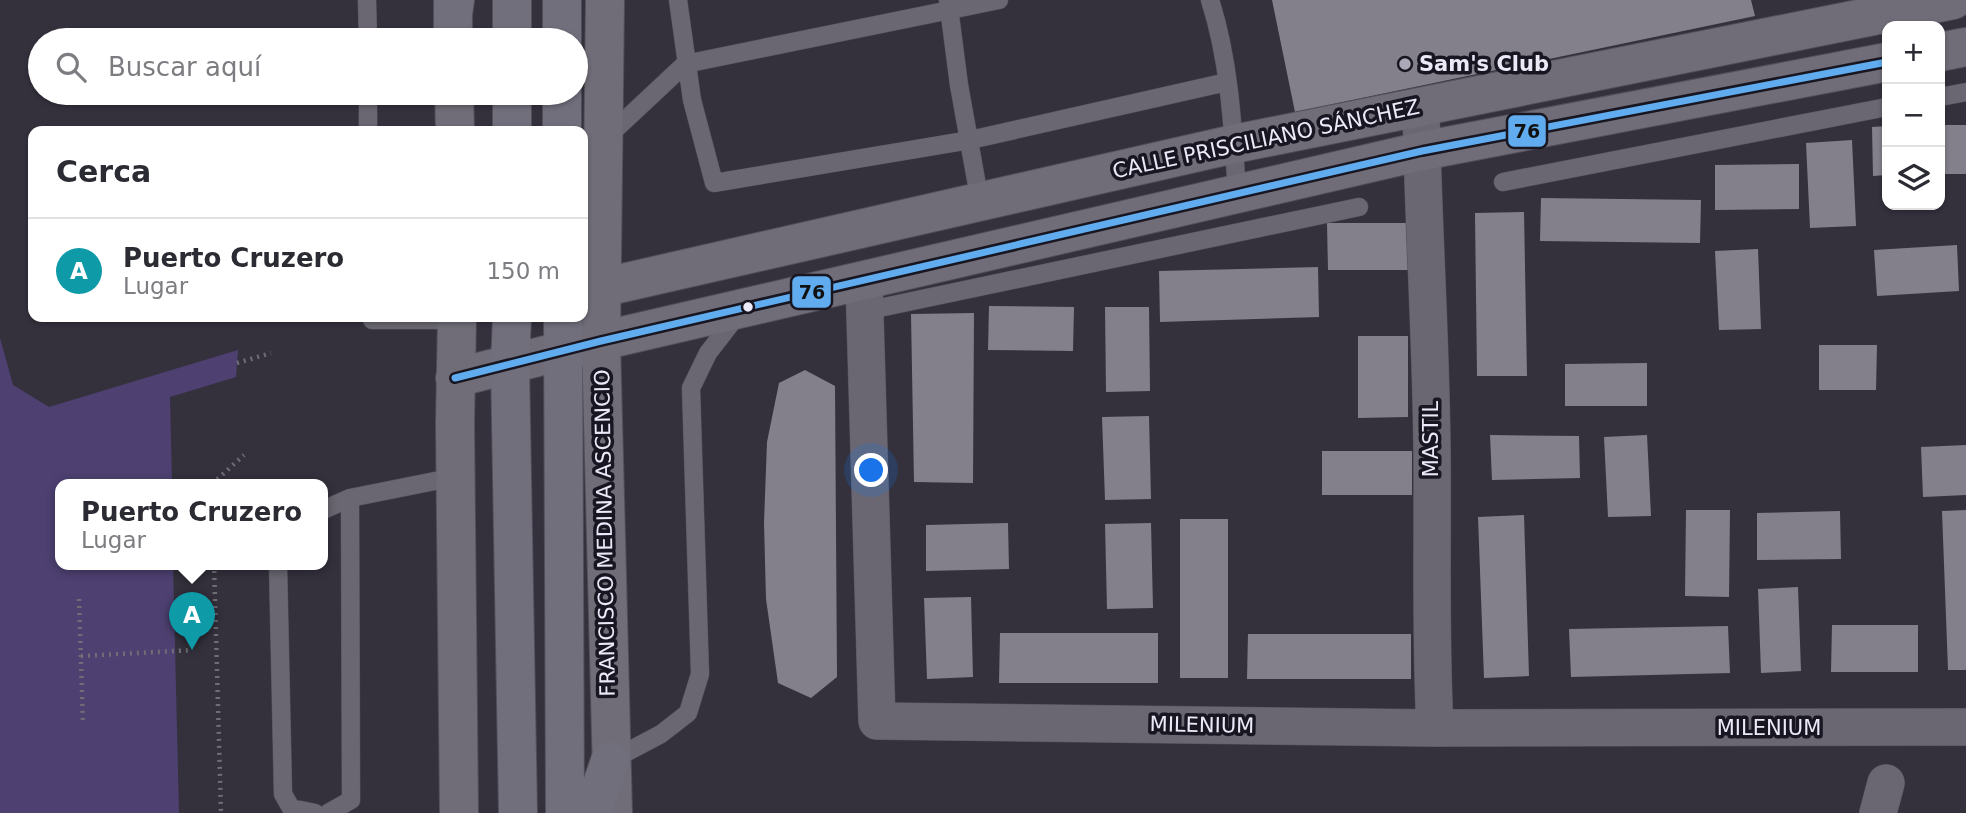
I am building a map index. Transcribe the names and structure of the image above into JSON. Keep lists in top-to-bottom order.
{
  "streets": {
    "highway": ["FRANCISCO MEDINA ASCENCIO"],
    "main road": ["CALLE PRISCILIANO SÁNCHEZ"],
    "street": ["MASTIL", "MILENIUM"]
  },
  "crossings": [
    ["CALLE PRISCILIANO SÁNCHEZ", "MASTIL"],
    ["CALLE PRISCILIANO SÁNCHEZ", "FRANCISCO MEDINA ASCENCIO"],
    ["CALLE PRISCILIANO SÁNCHEZ", "MILENIUM"],
    ["MASTIL", "MILENIUM"]
  ],
  "places": ["Sam's Club"],
  "lines": ["transit line 76"],
  "page": {
    "map_buttons": ["+", "−"],
    "search": "Buscar aquí",
    "heading": "Cerca",
    "list": [
      {
        "mark": "A",
        "name": "Puerto Cruzero",
        "note": "Lugar",
        "value": "150 m"
      }
    ],
    "popup": ["Puerto Cruzero", "Lugar"],
    "pins": "A"
  }
}
